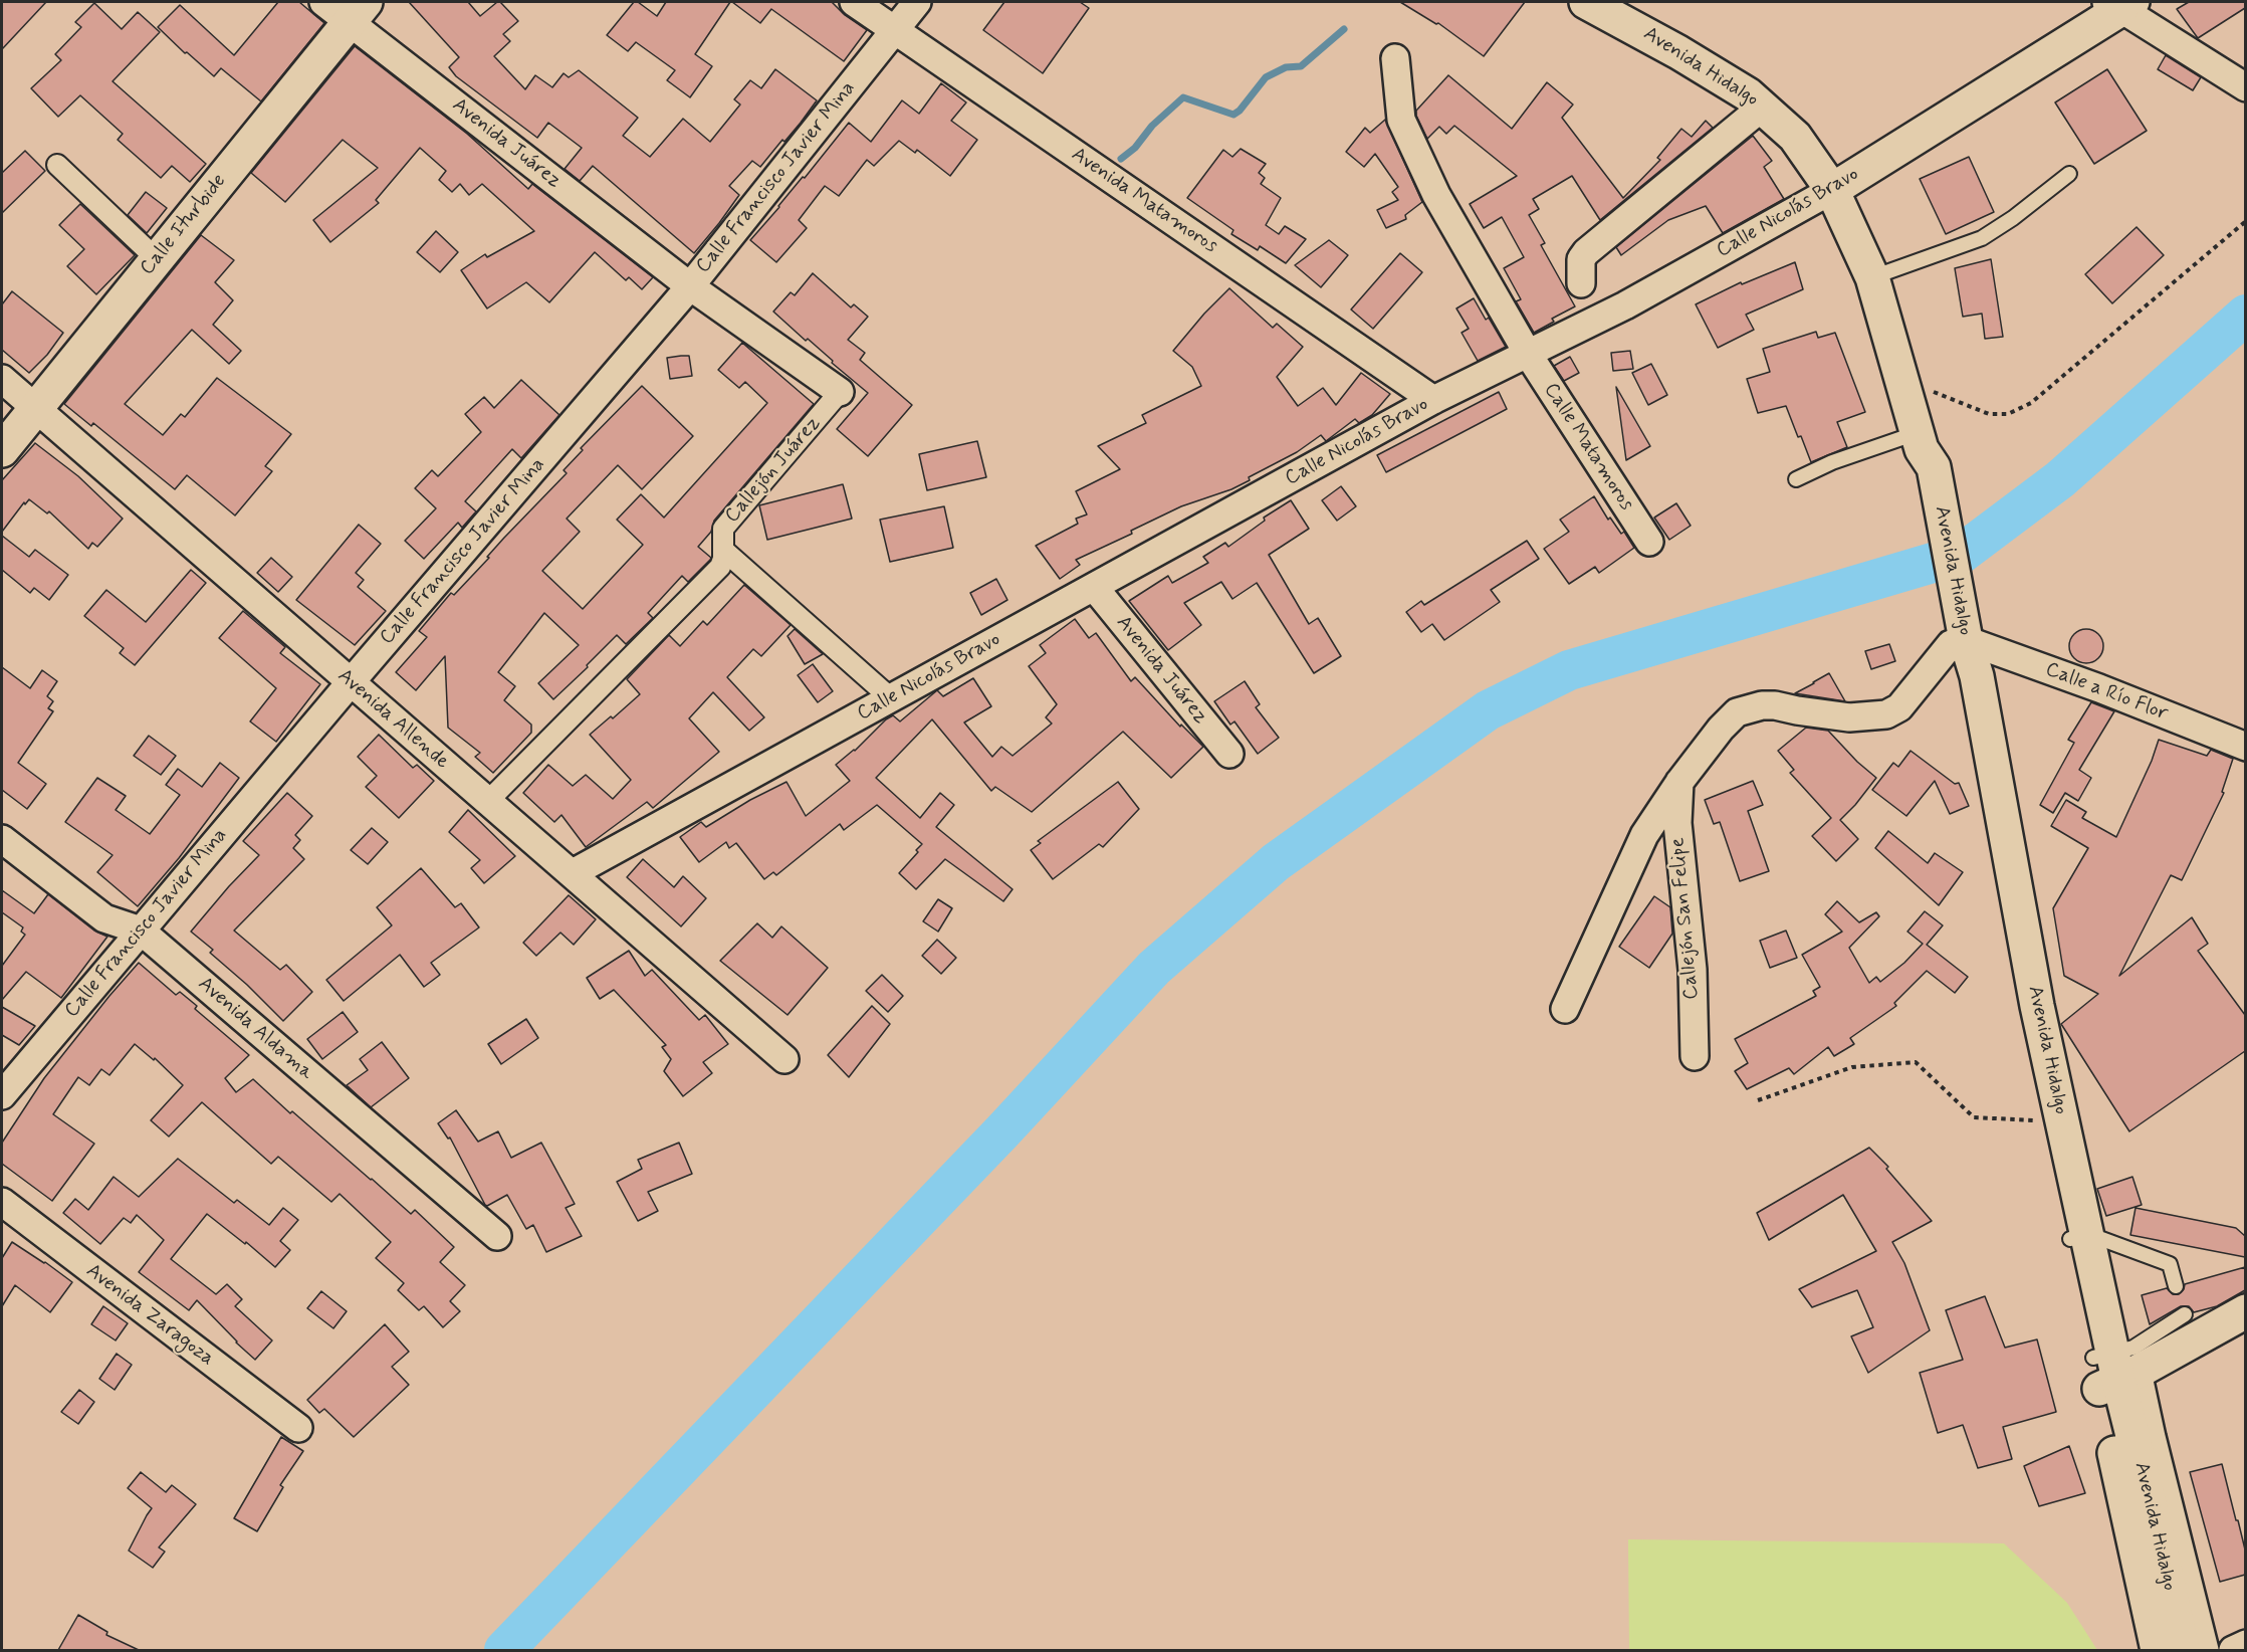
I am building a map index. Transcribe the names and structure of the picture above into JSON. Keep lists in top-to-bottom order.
{
  "streets": {
    "main road": ["Avenida Hidalgo", "Calle Nicolás Bravo", "Calle Iturbide"],
    "street": [
      "Avenida Juárez",
      "Calle Francisco Javier Mina",
      "Avenida Matamoros",
      "Calle Matamoros",
      "Callejón Juárez",
      "Calle a Río Flor",
      "Avenida Allende",
      "Callejón San Felipe",
      "Avenida Aldama",
      "Avenida Zaragoza"
    ]
  },
  "crossings": [
    ["Avenida Hidalgo", "Calle Nicolás Bravo"],
    ["Avenida Hidalgo", "Calle a Río Flor"],
    ["Avenida Juárez", "Calle Francisco Javier Mina"],
    ["Avenida Juárez", "Calle Nicolás Bravo"],
    ["Avenida Juárez", "Calle Iturbide"],
    ["Avenida Juárez", "Callejón Juárez"],
    ["Calle Francisco Javier Mina", "Avenida Matamoros"],
    ["Calle Francisco Javier Mina", "Callejón Juárez"],
    ["Calle Francisco Javier Mina", "Avenida Allende"],
    ["Calle Francisco Javier Mina", "Avenida Aldama"],
    ["Avenida Matamoros", "Calle Nicolás Bravo"],
    ["Calle Nicolás Bravo", "Calle Matamoros"],
    ["Calle Nicolás Bravo", "Callejón Juárez"],
    ["Calle Nicolás Bravo", "Avenida Allende"],
    ["Calle Iturbide", "Avenida Allende"]
  ]
}
